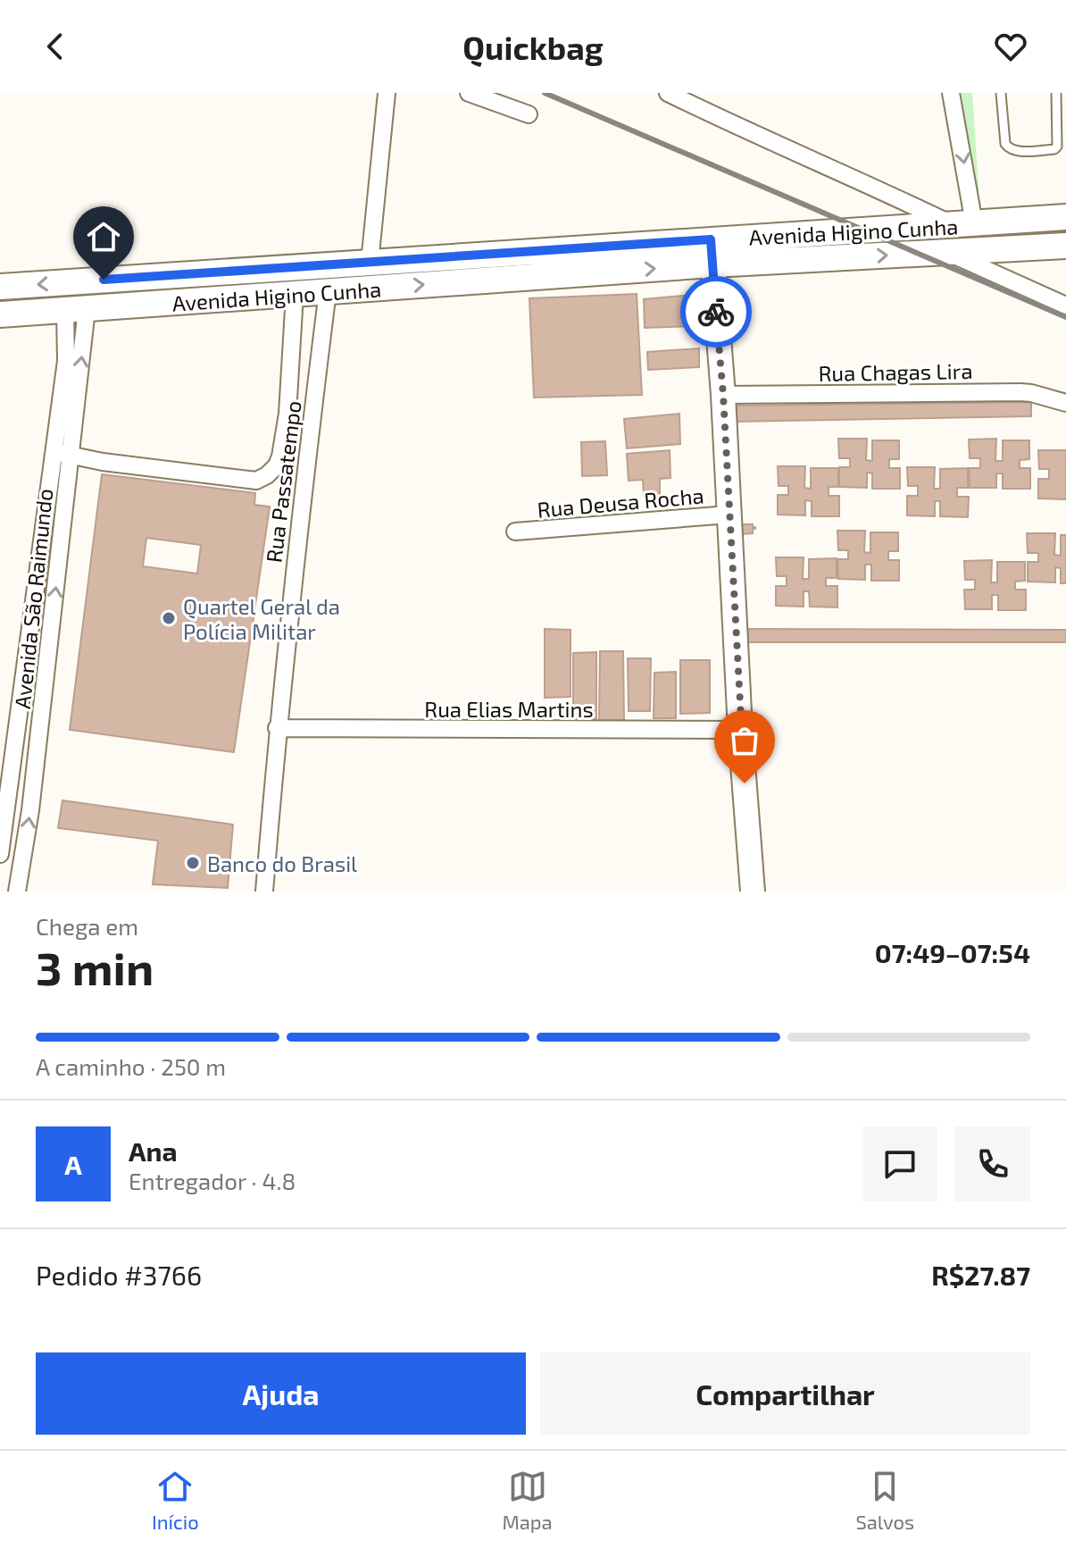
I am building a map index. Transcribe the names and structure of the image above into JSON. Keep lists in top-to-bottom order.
{
  "streets": {
    "main road": ["Avenida Higino Cunha"],
    "street": [
      "Rua Chagas Lira",
      "Rua Passatempo",
      "Rua Deusa Rocha",
      "Avenida São Raimundo",
      "Rua Elias Martins"
    ]
  },
  "crossings": [
    ["Avenida Higino Cunha", "Rua Passatempo"],
    ["Avenida Higino Cunha", "Avenida São Raimundo"],
    ["Rua Passatempo", "Rua Elias Martins"]
  ],
  "places": ["Quartel Geral da Polícia Militar", "Banco do Brasil"],
  "page": {
    "header": "Quickbag",
    "heading": ["3 min", "Chega em", "07:49–07:54"],
    "panel": [
      "Ana",
      "Entregador · 4.8",
      "Pedido #3766",
      "R$27.87"
    ],
    "bar": "A caminho · 250 m",
    "round": "A",
    "buttons": ["Ajuda", "Compartilhar"],
    "tabs": ["Início", "Mapa", "Salvos"]
  }
}
